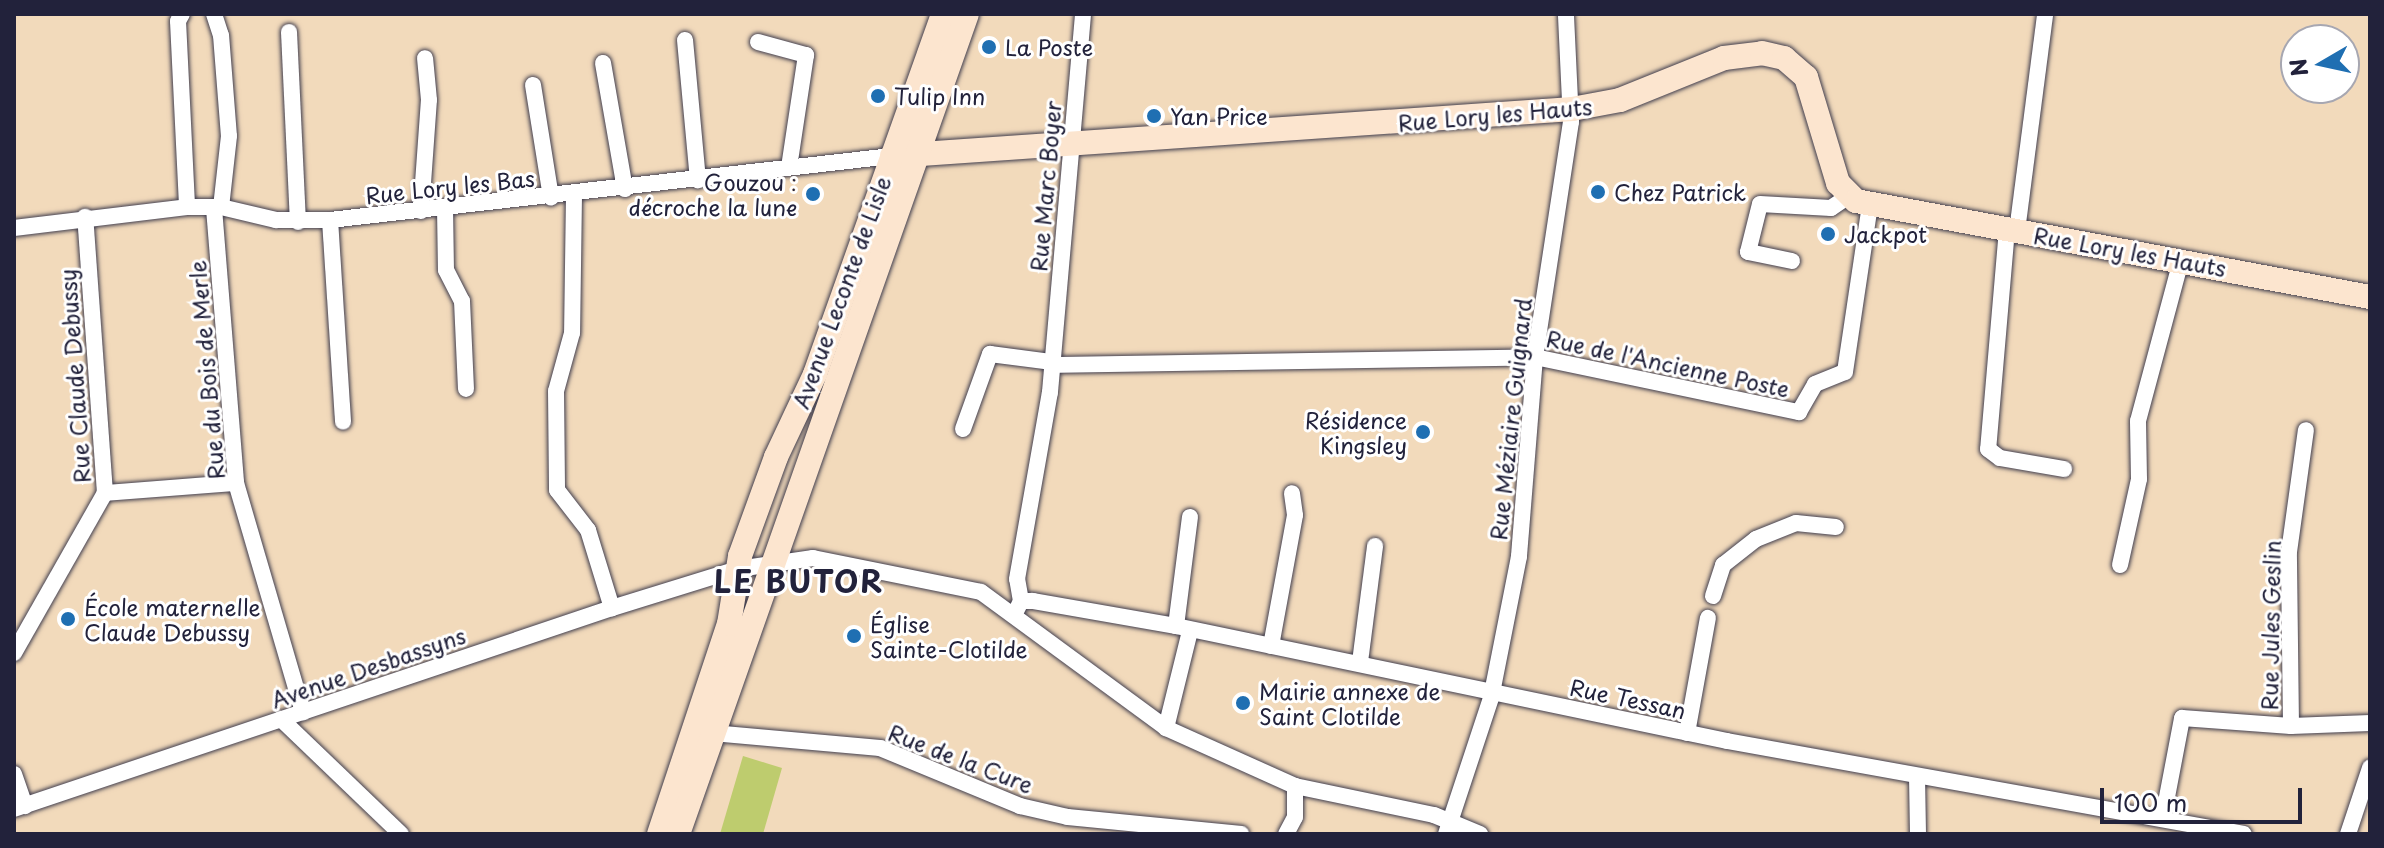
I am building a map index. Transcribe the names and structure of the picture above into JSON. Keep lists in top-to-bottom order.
{
  "streets": {
    "main road": ["Rue Lory les Hauts", "Avenue Leconte de Lisle"],
    "street": [
      "Rue Lory les Bas",
      "Rue Marc Boyer",
      "Rue de l'Ancienne Poste",
      "Rue du Bois de Merle",
      "Rue Claude Debussy",
      "Rue Méziaire Guignard",
      "Rue Jules Geslin",
      "Avenue Desbassyns",
      "Rue Tessan",
      "Rue de la Cure"
    ]
  },
  "crossings": [
    ["Rue Lory les Hauts", "Rue Lory les Bas"],
    ["Rue Lory les Hauts", "Rue Marc Boyer"],
    ["Rue Lory les Hauts", "Avenue Leconte de Lisle"],
    ["Rue Lory les Hauts", "Rue de l'Ancienne Poste"],
    ["Rue Lory les Hauts", "Rue Méziaire Guignard"],
    ["Rue Lory les Bas", "Avenue Leconte de Lisle"],
    ["Rue Lory les Bas", "Rue du Bois de Merle"],
    ["Rue Lory les Bas", "Rue Claude Debussy"],
    ["Rue Marc Boyer", "Rue de l'Ancienne Poste"],
    ["Rue Marc Boyer", "Rue Tessan"],
    ["Avenue Leconte de Lisle", "Avenue Desbassyns"],
    ["Avenue Leconte de Lisle", "Rue de la Cure"],
    ["Rue de l'Ancienne Poste", "Rue Méziaire Guignard"],
    ["Rue du Bois de Merle", "Avenue Desbassyns"],
    ["Rue Méziaire Guignard", "Rue Tessan"]
  ],
  "districts": ["LE BUTOR"],
  "places": [
    "La Poste",
    "Tulip Inn",
    "Yan Price",
    "Chez Patrick",
    "Gouzou : décroche la lune",
    "Jackpot",
    "Résidence Kingsley",
    "École maternelle Claude Debussy",
    "Église Sainte-Clotilde",
    "Mairie annexe de Saint Clotilde"
  ],
  "scale_bar": "100 m",
  "north": "left"
}
